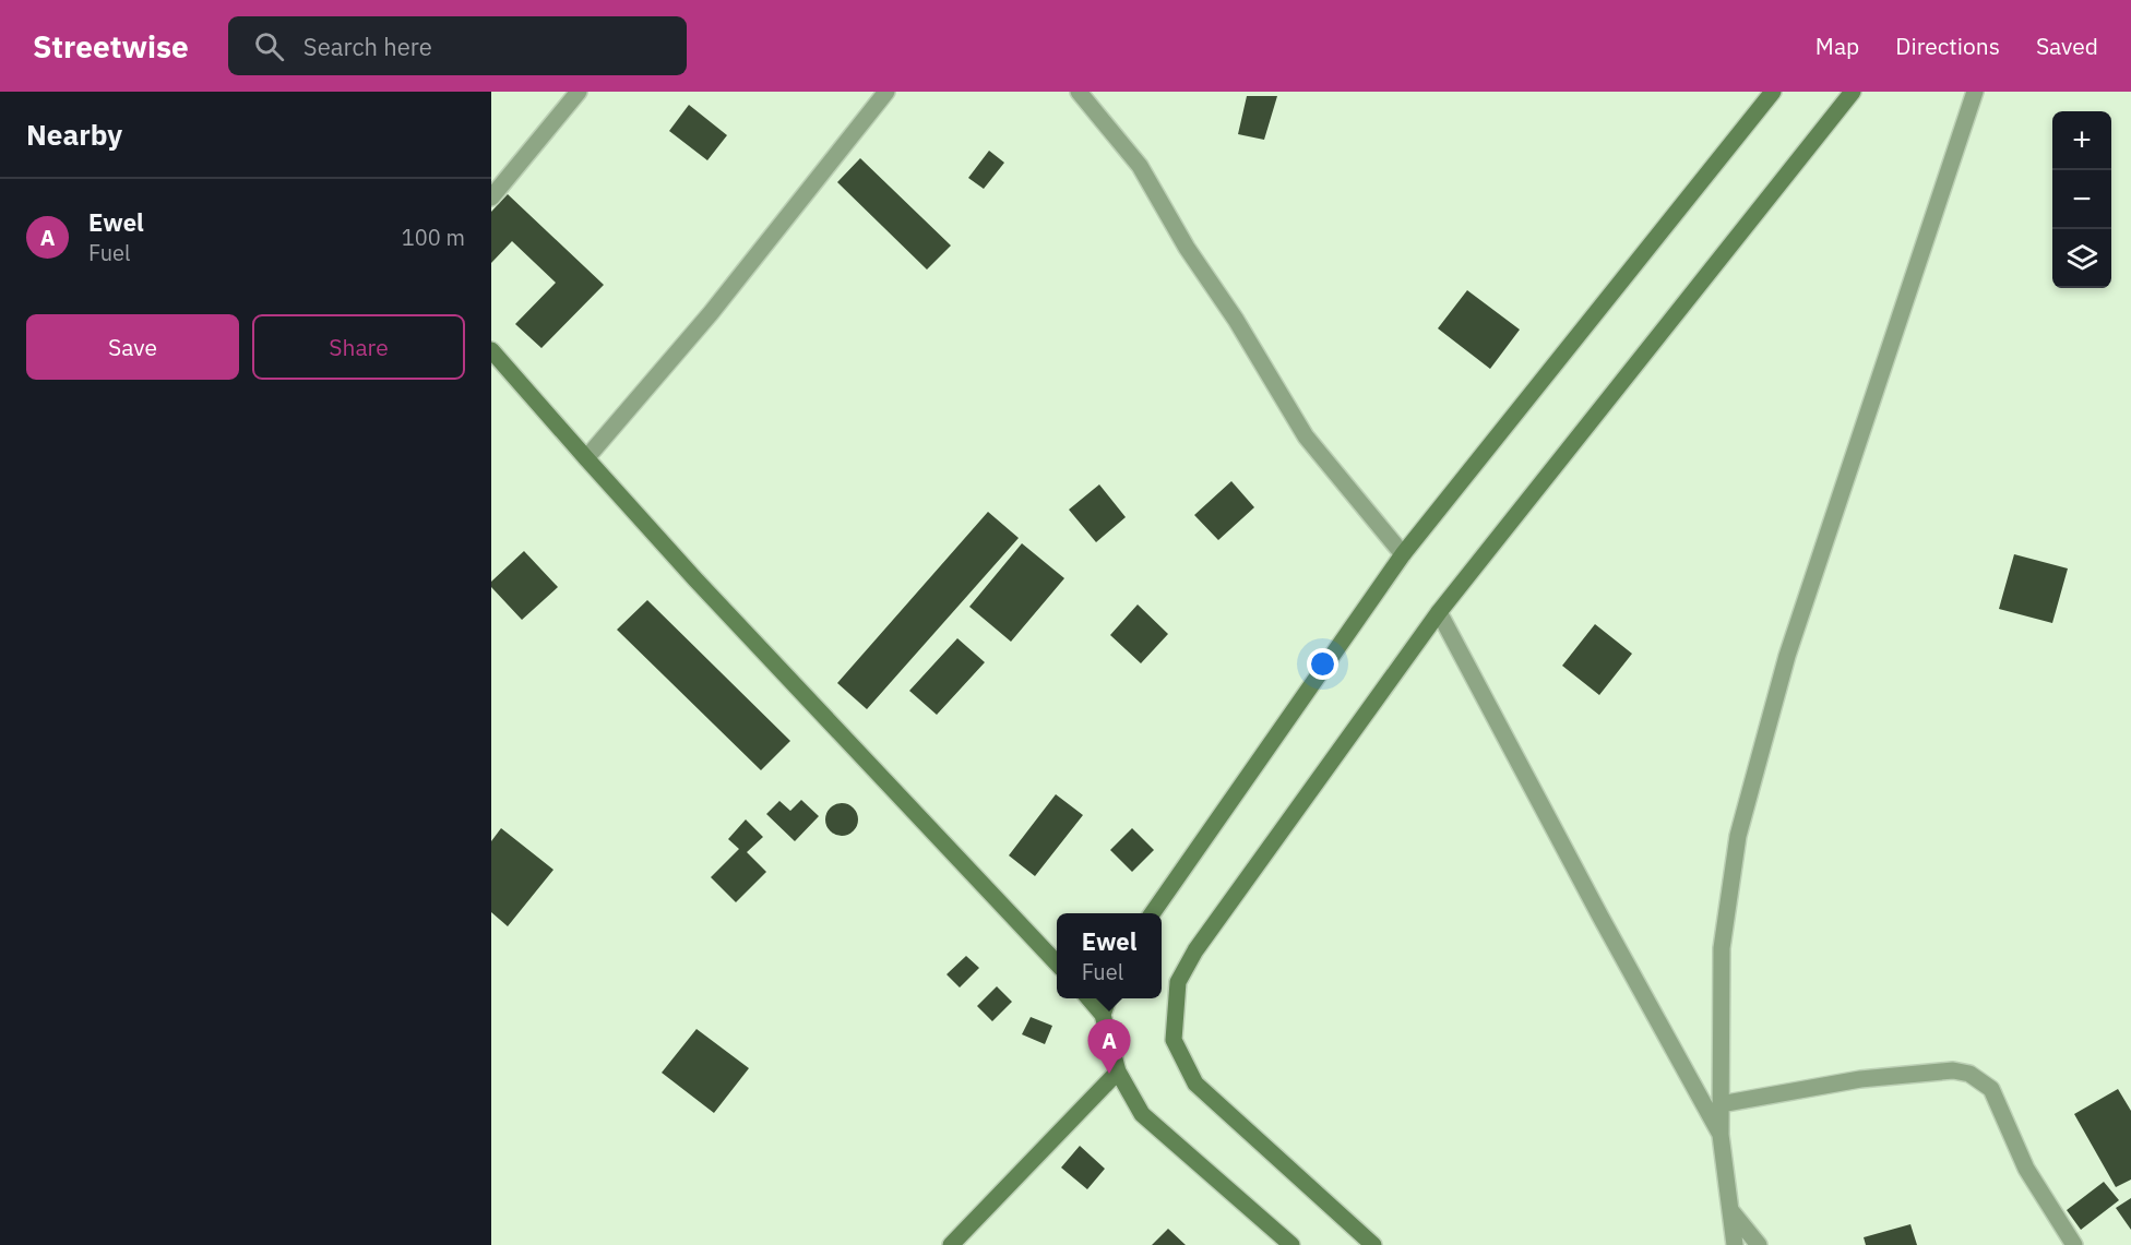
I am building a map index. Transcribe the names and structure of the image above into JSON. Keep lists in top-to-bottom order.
{
  "page": {
    "header": "Streetwise",
    "search": "Search here",
    "nav": ["Map", "Directions", "Saved"],
    "heading": "Nearby",
    "map_buttons": ["+", "−"],
    "list": [
      {
        "mark": "A",
        "name": "Ewel",
        "note": "Fuel",
        "value": "100 m"
      }
    ],
    "buttons": ["Save", "Share"],
    "popup": ["Ewel", "Fuel"],
    "pins": "A"
  }
}
